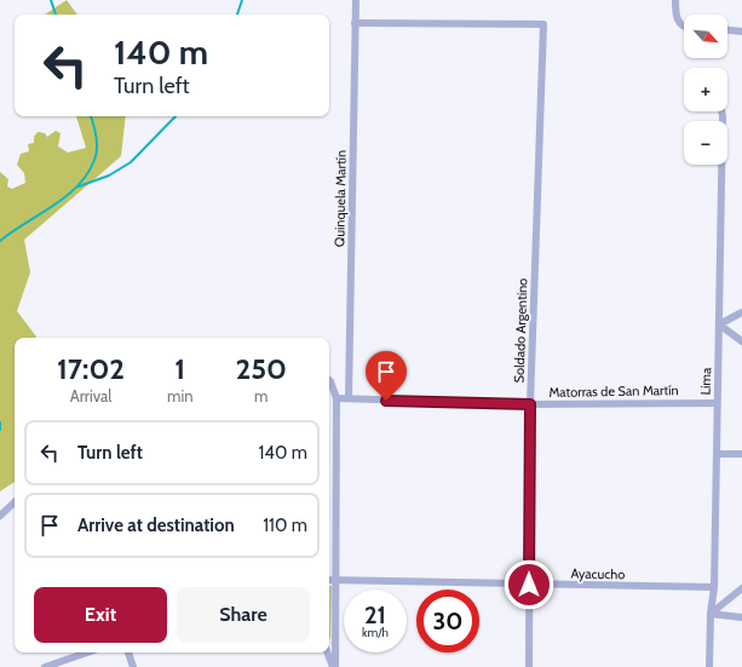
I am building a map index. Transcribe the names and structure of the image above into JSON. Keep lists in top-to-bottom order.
{
  "streets": {
    "street": [
      "Quinquela Martín",
      "Soldado Argentino",
      "Lima",
      "Matorras de San Martín",
      "Ayacucho"
    ]
  },
  "crossings": [
    ["Quinquela Martín", "Soldado Argentino"],
    ["Quinquela Martín", "Matorras de San Martín"],
    ["Soldado Argentino", "Matorras de San Martín"],
    ["Soldado Argentino", "Ayacucho"],
    ["Lima", "Matorras de San Martín"],
    ["Lima", "Ayacucho"]
  ],
  "north": "bottom right",
  "page": {
    "map_buttons": ["+", "−"],
    "turn": ["140 m", "Turn left"],
    "eta": [
      "17:02",
      "Arrival",
      "1",
      "min",
      "250",
      "m"
    ],
    "list": [
      {
        "name": "Turn left",
        "value": "140 m"
      },
      {
        "name": "Arrive at destination",
        "value": "110 m"
      }
    ],
    "buttons": ["Exit", "Share"],
    "speed": "21 km/h",
    "limit": "30"
  }
}
